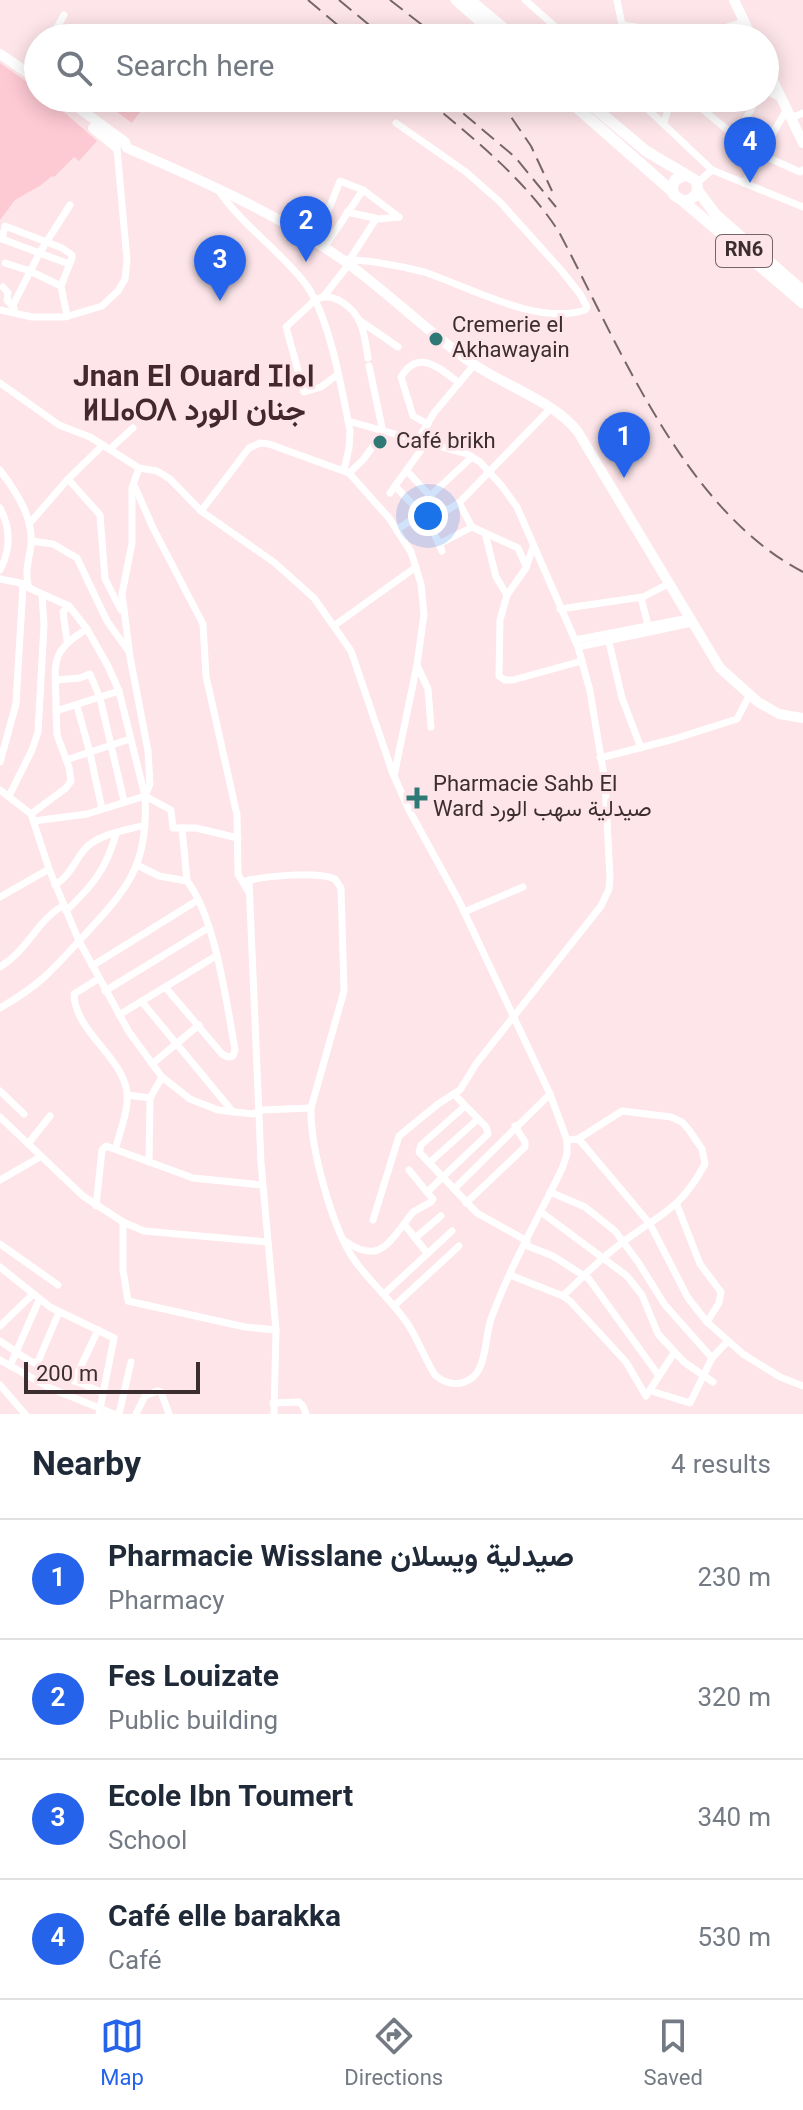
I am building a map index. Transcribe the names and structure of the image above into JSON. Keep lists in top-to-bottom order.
{
  "streets": {
    "main road": ["RN6"]
  },
  "districts": ["Jnan El Ouard ⵊⵏⴰⵏ ⵍⵡⴰⵔⴷ جنان الورد"],
  "places": {
    "other": ["Cremerie el Akhawayain", "Café brikh"],
    "health": ["Pharmacie Sahb El Ward صيدلية سهب الورد"]
  },
  "scale_bar": "200 m",
  "page": {
    "search": "Search here",
    "pins": [
      "4",
      "2",
      "3",
      "1"
    ],
    "scale": "200 m",
    "heading": ["Nearby", "4 results"],
    "list": [
      {
        "mark": "1",
        "name": "Pharmacie Wisslane صيدلية ويسلان",
        "note": "Pharmacy",
        "value": "230 m"
      },
      {
        "mark": "2",
        "name": "Fes Louizate",
        "note": "Public building",
        "value": "320 m"
      },
      {
        "mark": "3",
        "name": "Ecole Ibn Toumert",
        "note": "School",
        "value": "340 m"
      },
      {
        "mark": "4",
        "name": "Café elle barakka",
        "note": "Café",
        "value": "530 m"
      }
    ],
    "nav": ["Map", "Directions", "Saved"]
  }
}
